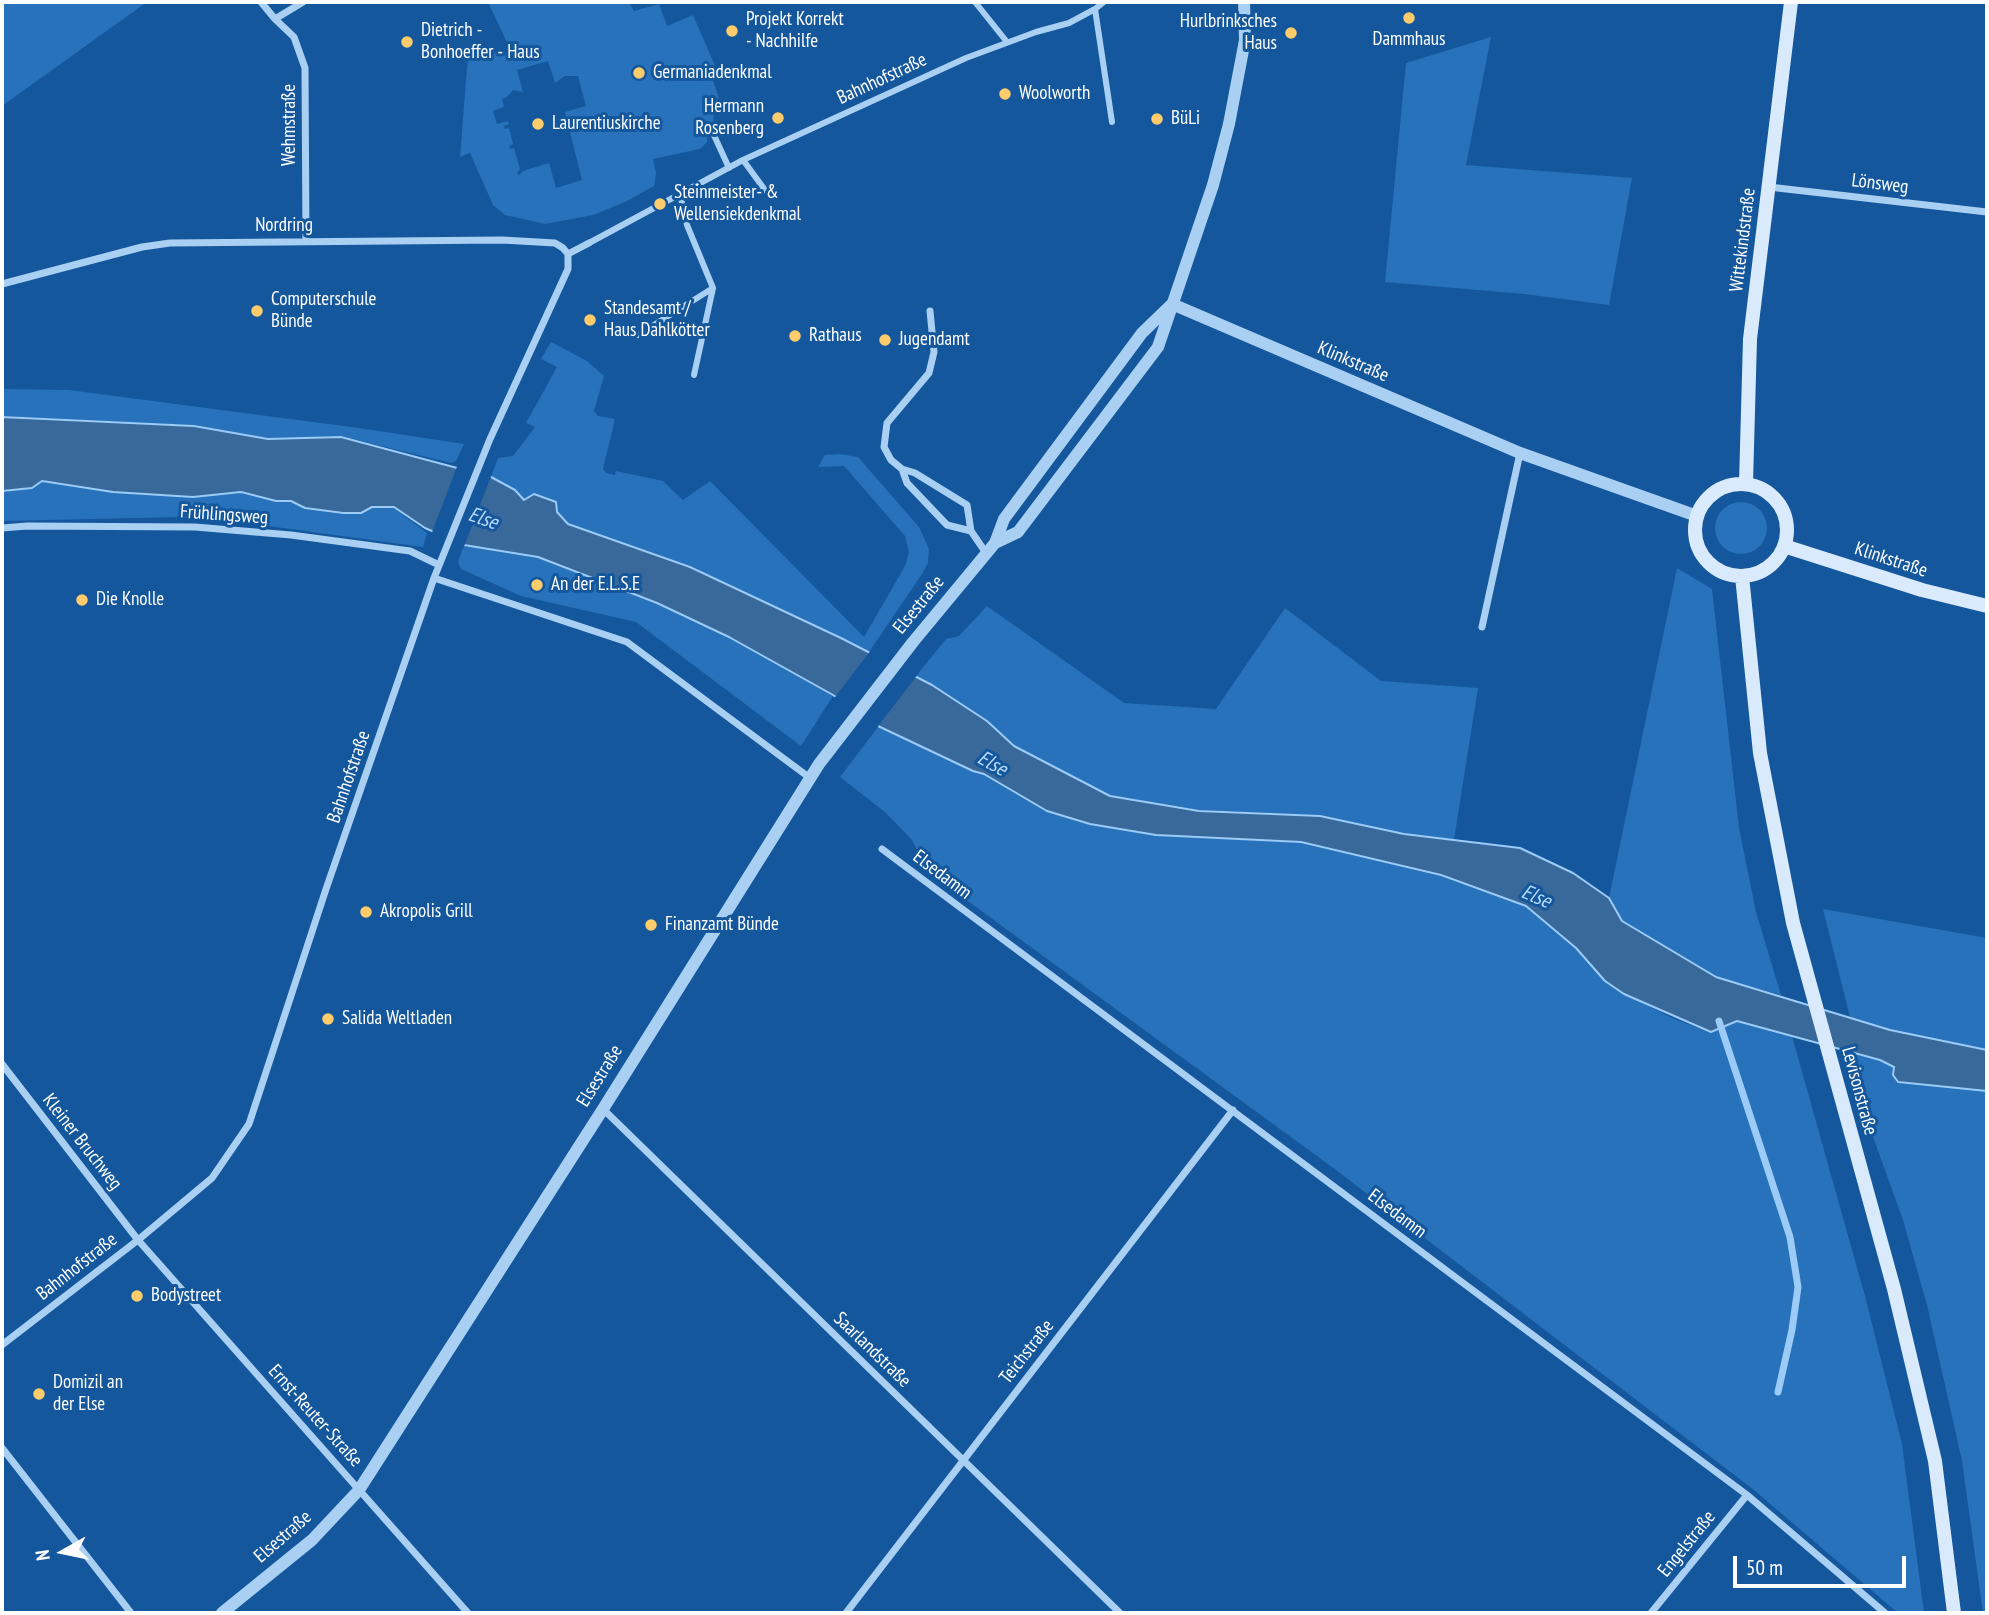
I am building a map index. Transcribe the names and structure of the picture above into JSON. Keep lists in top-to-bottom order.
{
  "streets": {
    "main road": ["Wittekindstraße", "Klinkstraße", "Levisonstraße"],
    "street": [
      "Bahnhofstraße",
      "Wehmstraße",
      "Lönsweg",
      "Nordring",
      "Frühlingsweg",
      "Elsestraße",
      "Elsedamm",
      "Kleiner Bruchweg",
      "Saarlandstraße",
      "Teichstraße",
      "Ernst-Reuter-Straße",
      "Engelstraße"
    ]
  },
  "crossings": [
    ["Bahnhofstraße", "Nordring"],
    ["Bahnhofstraße", "Frühlingsweg"],
    ["Bahnhofstraße", "Kleiner Bruchweg"],
    ["Bahnhofstraße", "Ernst-Reuter-Straße"],
    ["Wehmstraße", "Nordring"],
    ["Lönsweg", "Wittekindstraße"],
    ["Wittekindstraße", "Klinkstraße"],
    ["Wittekindstraße", "Levisonstraße"],
    ["Klinkstraße", "Elsestraße"],
    ["Klinkstraße", "Levisonstraße"],
    ["Elsestraße", "Saarlandstraße"],
    ["Elsestraße", "Ernst-Reuter-Straße"],
    ["Elsedamm", "Teichstraße"],
    ["Elsedamm", "Engelstraße"],
    ["Kleiner Bruchweg", "Ernst-Reuter-Straße"],
    ["Saarlandstraße", "Teichstraße"]
  ],
  "water": ["Else"],
  "places": [
    "Dammhaus",
    "Projekt Korrekt - Nachhilfe",
    "Hurlbrinksches Haus",
    "Dietrich - Bonhoeffer - Haus",
    "Germaniadenkmal",
    "Woolworth",
    "Hermann Rosenberg",
    "BüLi",
    "Laurentiuskirche",
    "Steinmeister- & Wellensiekdenkmal",
    "Computerschule Bünde",
    "Standesamt / Haus Dahlkötter",
    "Rathaus",
    "Jugendamt",
    "An der E.L.S.E",
    "Die Knolle",
    "Akropolis Grill",
    "Finanzamt Bünde",
    "Salida Weltladen",
    "Bodystreet",
    "Domizil an der Else"
  ],
  "scale_bar": "50 m",
  "north": "left"
}
